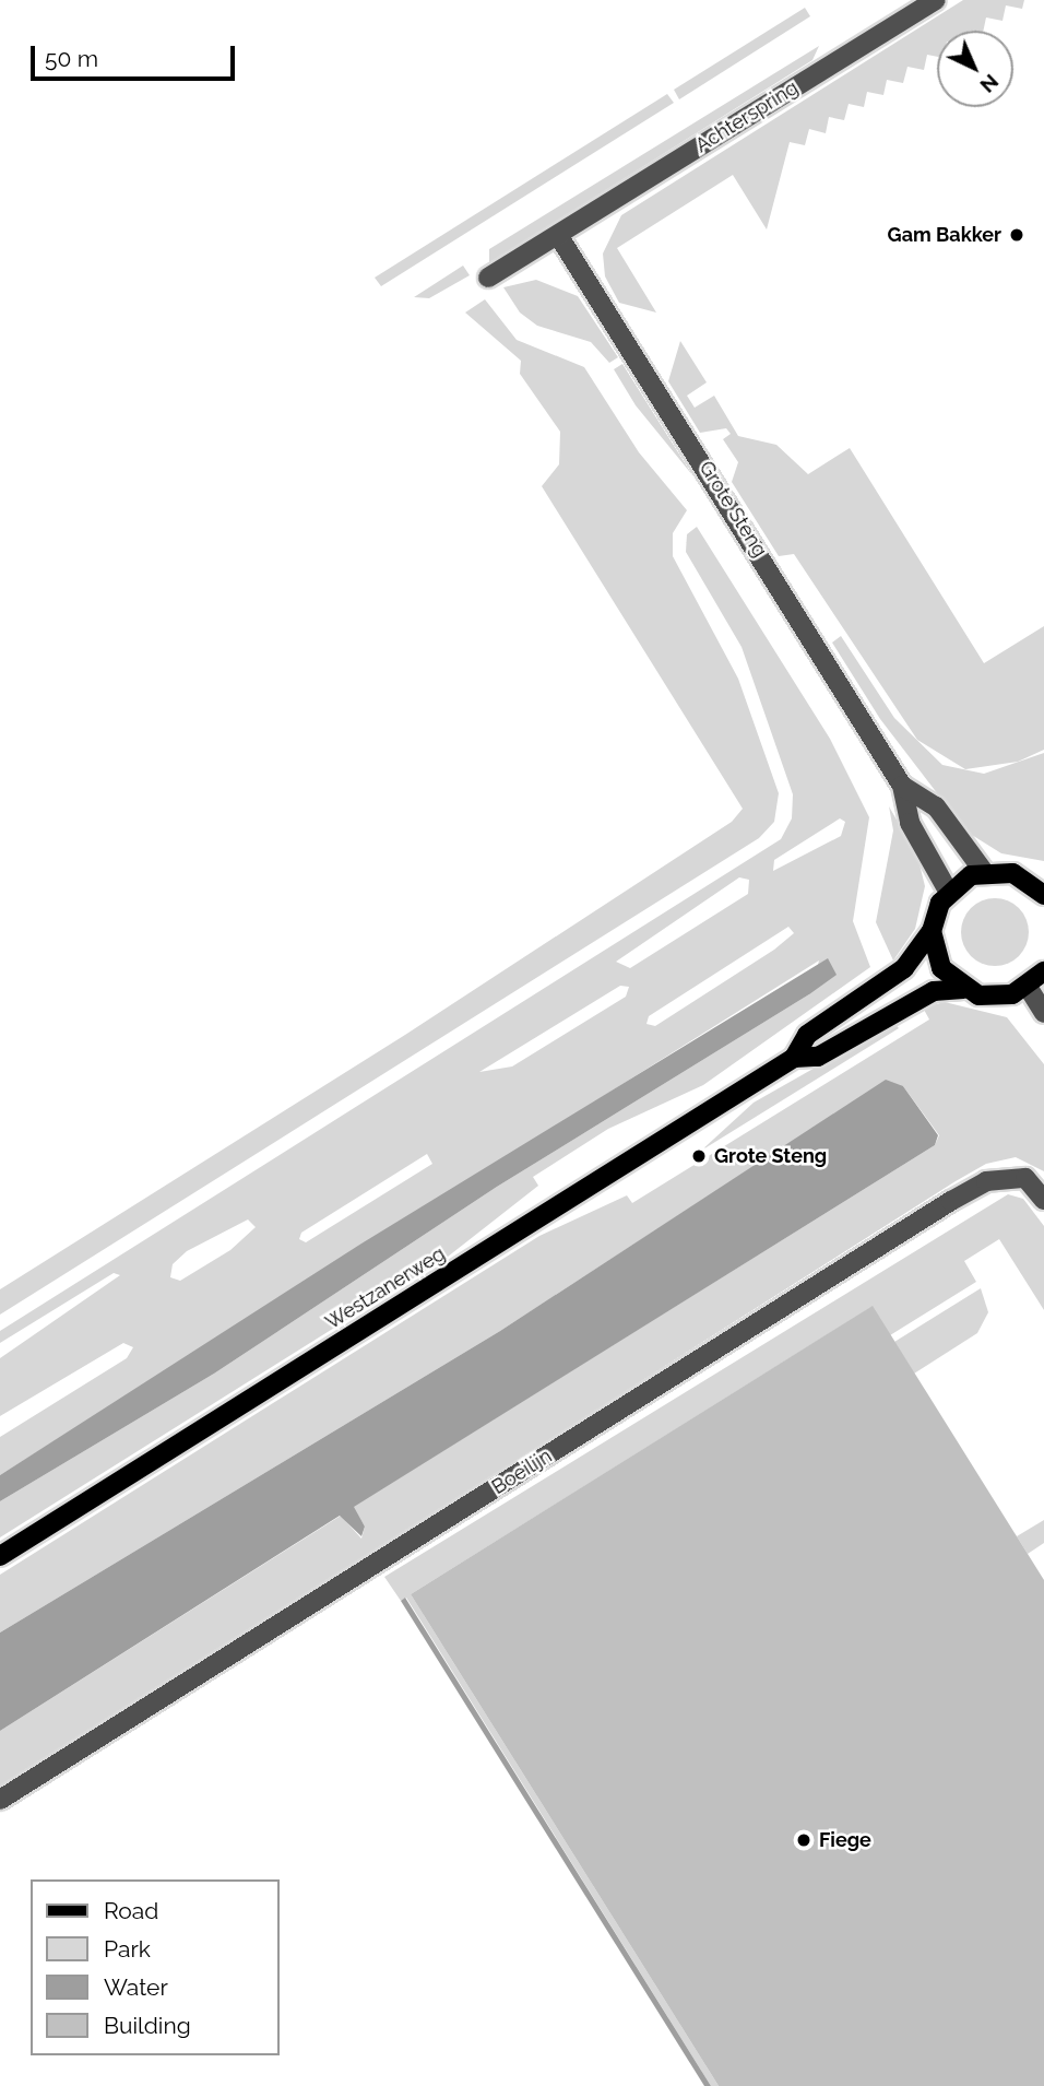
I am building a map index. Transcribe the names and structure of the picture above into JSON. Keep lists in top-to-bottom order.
{
  "streets": {
    "main road": ["Westzanerweg"],
    "street": ["Achterspring", "Grote Steng", "Boeilijn"]
  },
  "crossings": [
    ["Achterspring", "Grote Steng"],
    ["Grote Steng", "Westzanerweg"]
  ],
  "places": ["Gam Bakker", "Grote Steng", "Fiege"],
  "legend": [
    "Road",
    "Park",
    "Water",
    "Building"
  ],
  "scale_bar": "50 m",
  "north": "bottom right"
}
